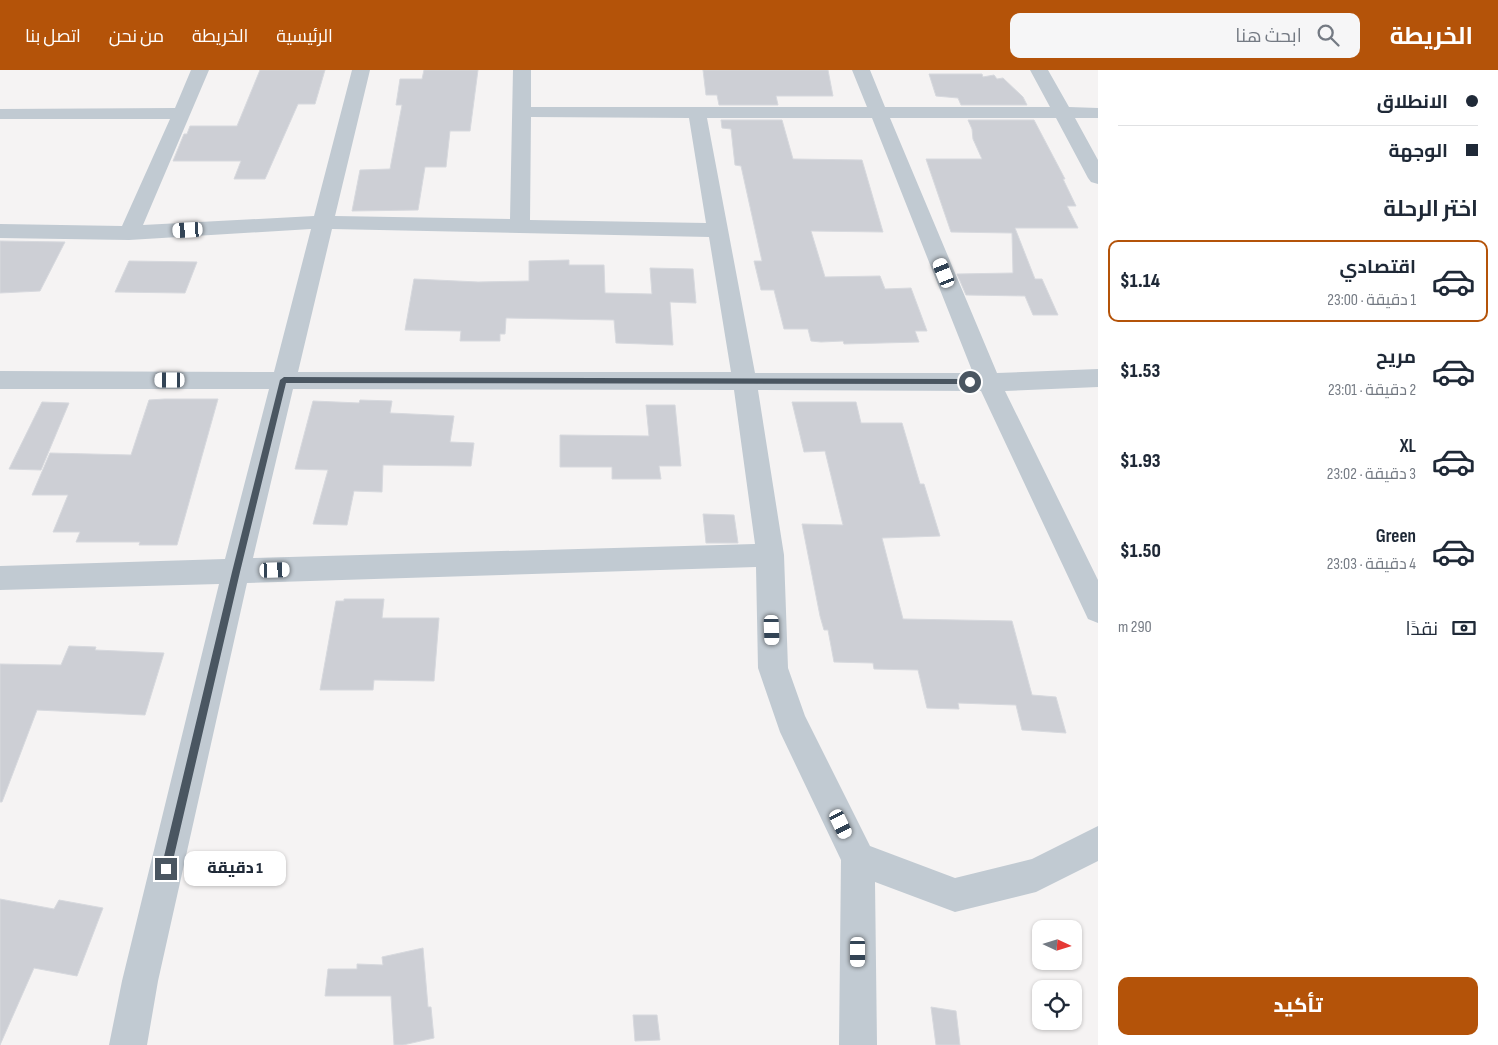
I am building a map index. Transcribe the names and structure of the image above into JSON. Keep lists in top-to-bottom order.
{
  "north": "right",
  "page": {
    "header": "الخريطة",
    "search": "ابحث هنا",
    "nav": [
      "الرئيسية",
      "الخريطة",
      "من نحن",
      "اتصل بنا"
    ],
    "banner": ["الانطلاق", "الوجهة"],
    "heading": "اختر الرحلة",
    "list": [
      {
        "name": "اقتصادي",
        "note": "1 دقيقة · 23:00",
        "value": "$1.14"
      },
      {
        "name": "مريح",
        "note": "2 دقيقة · 23:01",
        "value": "$1.53"
      },
      {
        "name": "XL",
        "note": "3 دقيقة · 23:02",
        "value": "$1.93"
      },
      {
        "name": "Green",
        "note": "4 دقيقة · 23:03",
        "value": "$1.50"
      }
    ],
    "pay": ["نقدًا", "290 m"],
    "bubble": "1 دقيقة",
    "buttons": "تأكيد"
  }
}
